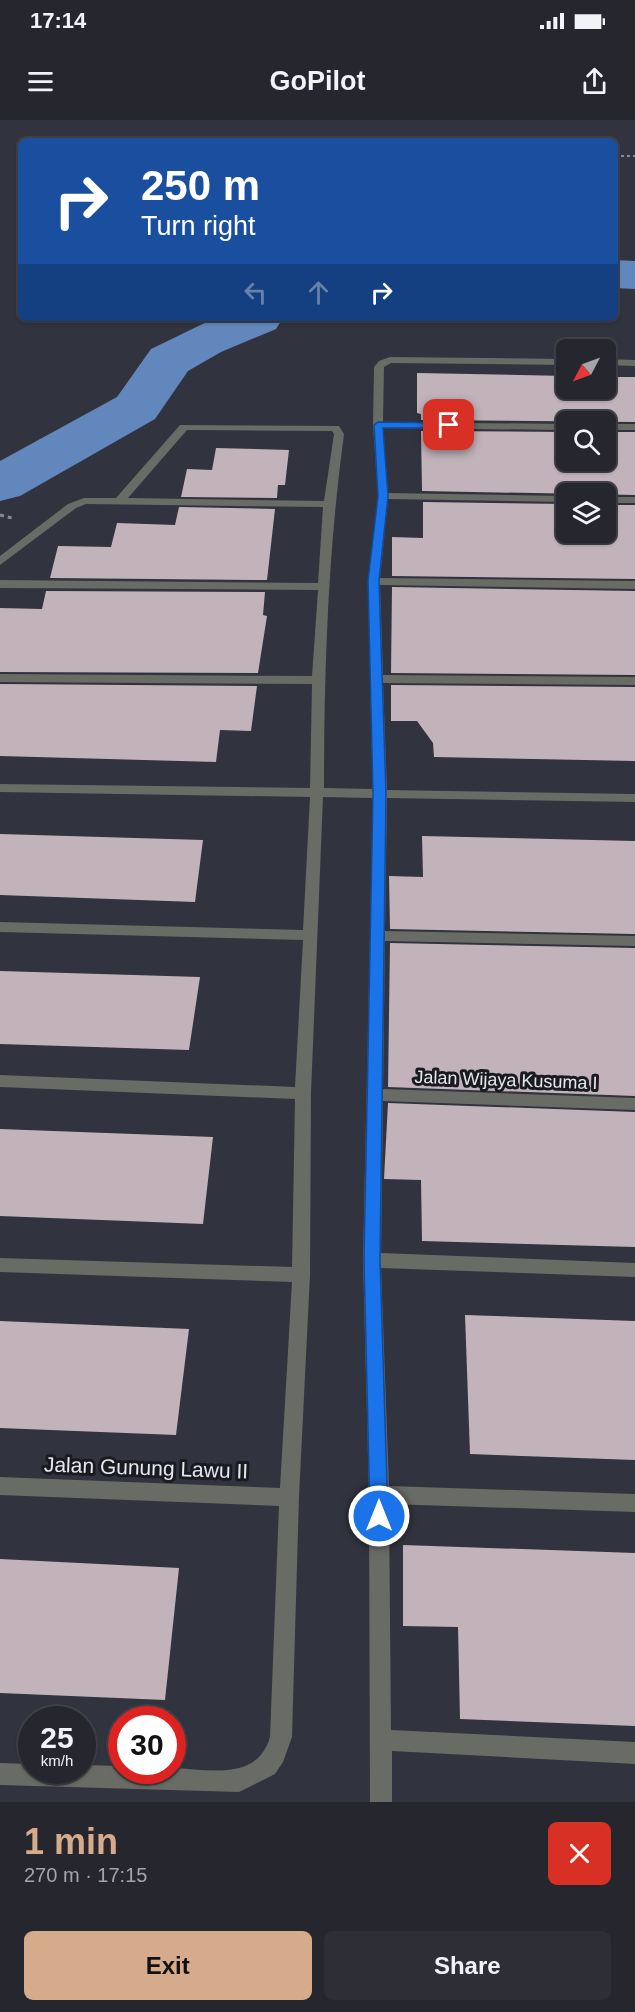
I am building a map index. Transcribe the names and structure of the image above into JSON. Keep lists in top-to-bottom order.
{
  "streets": {
    "street": ["Jalan Wijaya Kusuma I", "Jalan Gunung Lawu II"]
  },
  "north": "bottom left",
  "page": {
    "status": "17:14",
    "header": "GoPilot",
    "turn": ["250 m", "Turn right"],
    "speed": "25 km/h",
    "limit": "30",
    "heading": ["1 min", "270 m · 17:15"],
    "buttons": ["Exit", "Share"]
  }
}
